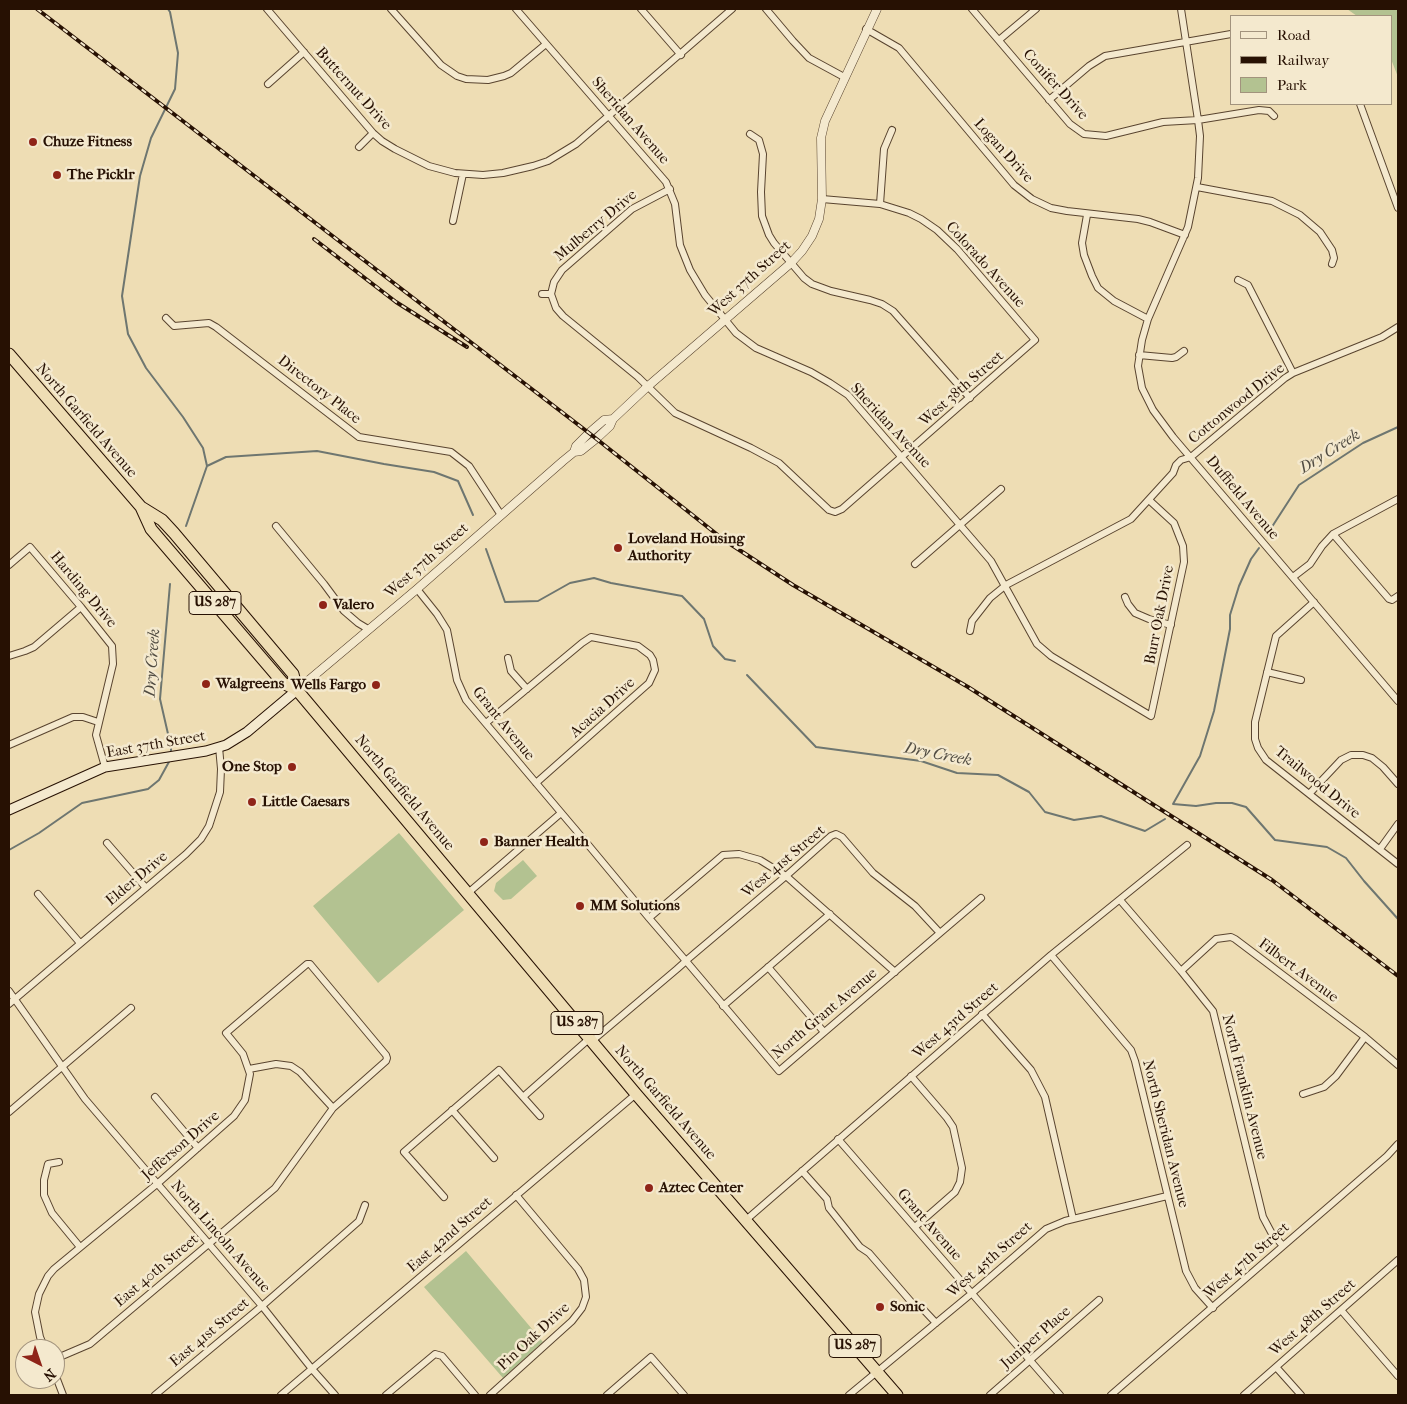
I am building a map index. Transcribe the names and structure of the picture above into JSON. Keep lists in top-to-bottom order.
{
  "streets": {
    "highway": ["North Garfield Avenue", "US 287"],
    "main road": ["East 37th Street"],
    "street": [
      "Conifer Drive",
      "Butternut Drive",
      "Sheridan Avenue",
      "Logan Drive",
      "Mulberry Drive",
      "Colorado Avenue",
      "West 37th Street",
      "West 38th Street",
      "Directory Place",
      "Cottonwood Drive",
      "Duffield Avenue",
      "Harding Drive",
      "Burr Oak Drive",
      "Acacia Drive",
      "Grant Avenue",
      "Trailwood Drive",
      "West 41st Street",
      "Elder Drive",
      "Filbert Avenue",
      "North Grant Avenue",
      "West 43rd Street",
      "North Franklin Avenue",
      "North Sheridan Avenue",
      "Jefferson Drive",
      "East 42nd Street",
      "North Lincoln Avenue",
      "West 45th Street",
      "West 47th Street",
      "East 40th Street",
      "West 48th Street",
      "East 41st Street",
      "Pin Oak Drive",
      "Juniper Place"
    ]
  },
  "crossings": [
    ["Conifer Drive", "Duffield Avenue"],
    ["Butternut Drive", "Sheridan Avenue"],
    ["Sheridan Avenue", "Mulberry Drive"],
    ["Sheridan Avenue", "West 37th Street"],
    ["Sheridan Avenue", "West 38th Street"],
    ["Sheridan Avenue", "Cottonwood Drive"],
    ["Sheridan Avenue", "Burr Oak Drive"],
    ["Logan Drive", "West 37th Street"],
    ["Logan Drive", "Duffield Avenue"],
    ["Colorado Avenue", "West 37th Street"],
    ["Colorado Avenue", "West 38th Street"],
    ["West 37th Street", "West 38th Street"],
    ["West 37th Street", "Directory Place"],
    ["West 37th Street", "North Garfield Avenue"],
    ["West 37th Street", "Grant Avenue"],
    ["West 37th Street", "East 37th Street"],
    ["Cottonwood Drive", "Duffield Avenue"],
    ["Cottonwood Drive", "Burr Oak Drive"],
    ["North Garfield Avenue", "East 37th Street"],
    ["North Garfield Avenue", "West 41st Street"],
    ["North Garfield Avenue", "West 43rd Street"],
    ["North Garfield Avenue", "East 42nd Street"],
    ["North Garfield Avenue", "West 45th Street"],
    ["Duffield Avenue", "Trailwood Drive"],
    ["Harding Drive", "East 37th Street"],
    ["Acacia Drive", "Grant Avenue"],
    ["Grant Avenue", "North Grant Avenue"],
    ["Grant Avenue", "West 43rd Street"],
    ["Grant Avenue", "West 45th Street"],
    ["Grant Avenue", "Juniper Place"],
    ["East 37th Street", "Elder Drive"],
    ["West 41st Street", "North Grant Avenue"],
    ["Elder Drive", "North Lincoln Avenue"],
    ["Filbert Avenue", "North Franklin Avenue"],
    ["West 43rd Street", "North Franklin Avenue"],
    ["West 43rd Street", "North Sheridan Avenue"],
    ["North Franklin Avenue", "West 47th Street"],
    ["North Sheridan Avenue", "West 45th Street"],
    ["North Sheridan Avenue", "West 47th Street"],
    ["Jefferson Drive", "North Lincoln Avenue"],
    ["Jefferson Drive", "East 40th Street"],
    ["East 42nd Street", "North Lincoln Avenue"],
    ["East 42nd Street", "Pin Oak Drive"],
    ["North Lincoln Avenue", "East 40th Street"],
    ["North Lincoln Avenue", "East 41st Street"]
  ],
  "water": ["Dry Creek"],
  "places": [
    "Chuze Fitness",
    "The Picklr",
    "Loveland Housing Authority",
    "Valero",
    "Walgreens",
    "Wells Fargo",
    "One Stop",
    "Little Caesars",
    "Banner Health",
    "MM Solutions",
    "Aztec Center",
    "Sonic"
  ],
  "legend": ["Road", "Railway", "Park"],
  "north": "bottom right"
}
